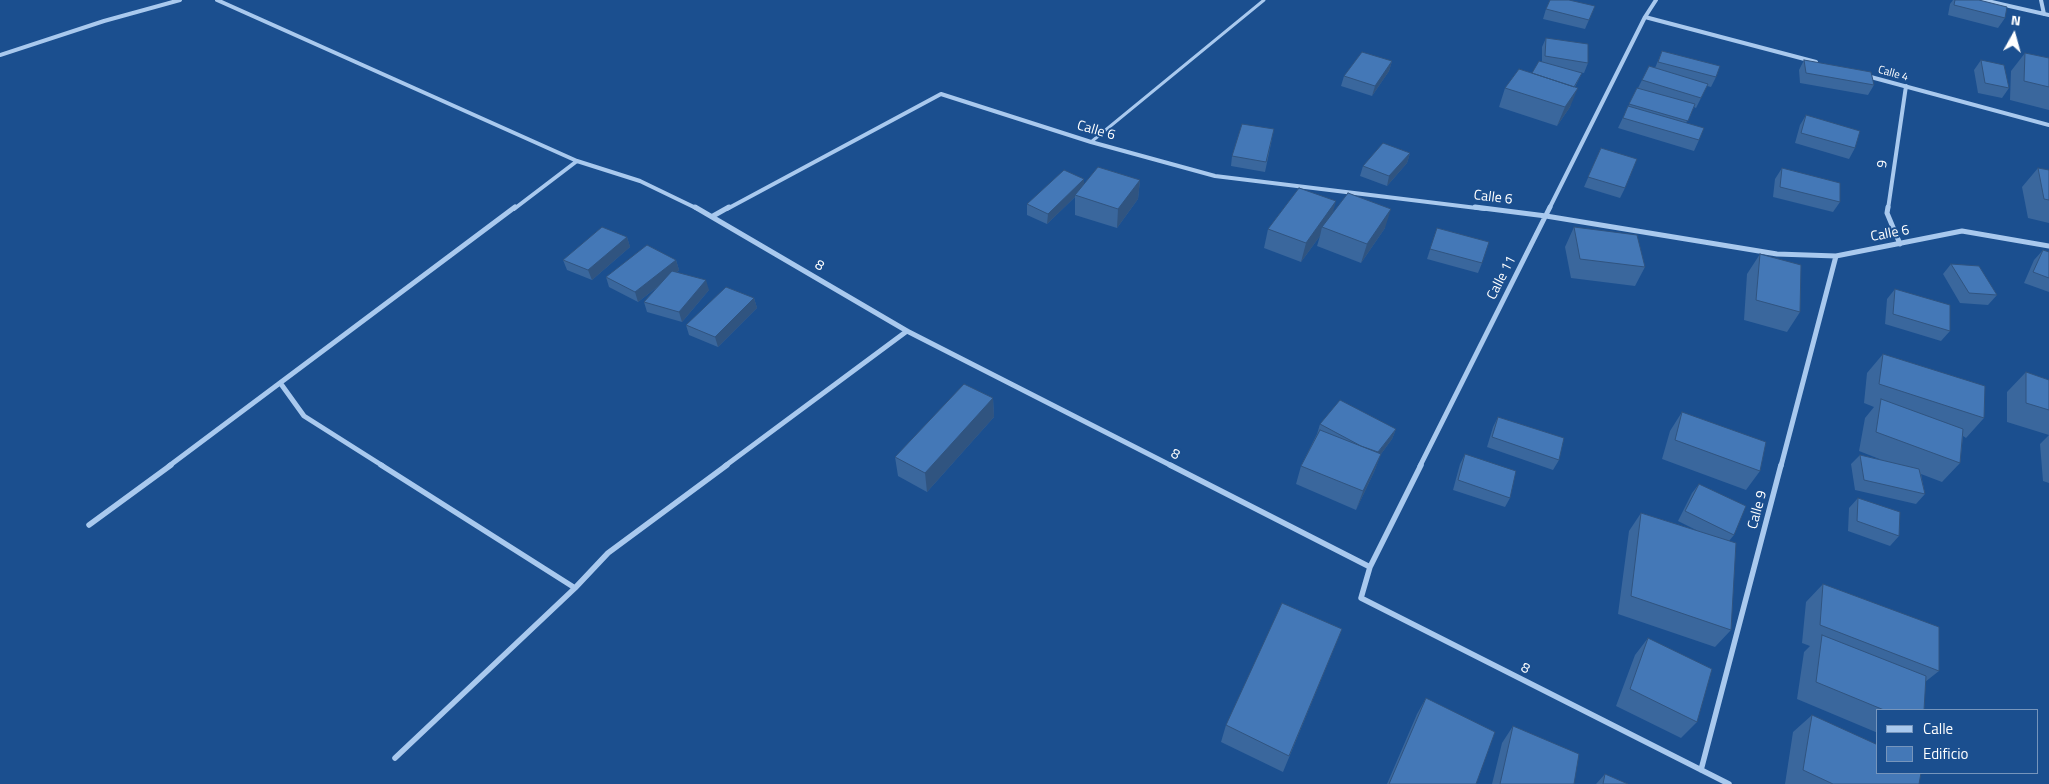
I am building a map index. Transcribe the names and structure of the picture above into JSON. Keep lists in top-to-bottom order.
{
  "streets": {
    "street": [
      "Calle 4",
      "Calle 6",
      "9",
      "8",
      "Calle 11",
      "Calle 9"
    ]
  },
  "crossings": [
    ["Calle 4", "9"],
    ["Calle 6", "9"],
    ["Calle 6", "8"],
    ["Calle 6", "Calle 11"],
    ["Calle 6", "Calle 9"],
    ["8", "Calle 11"],
    ["8", "Calle 9"]
  ],
  "legend": ["Calle", "Edificio"],
  "north": "top"
}
